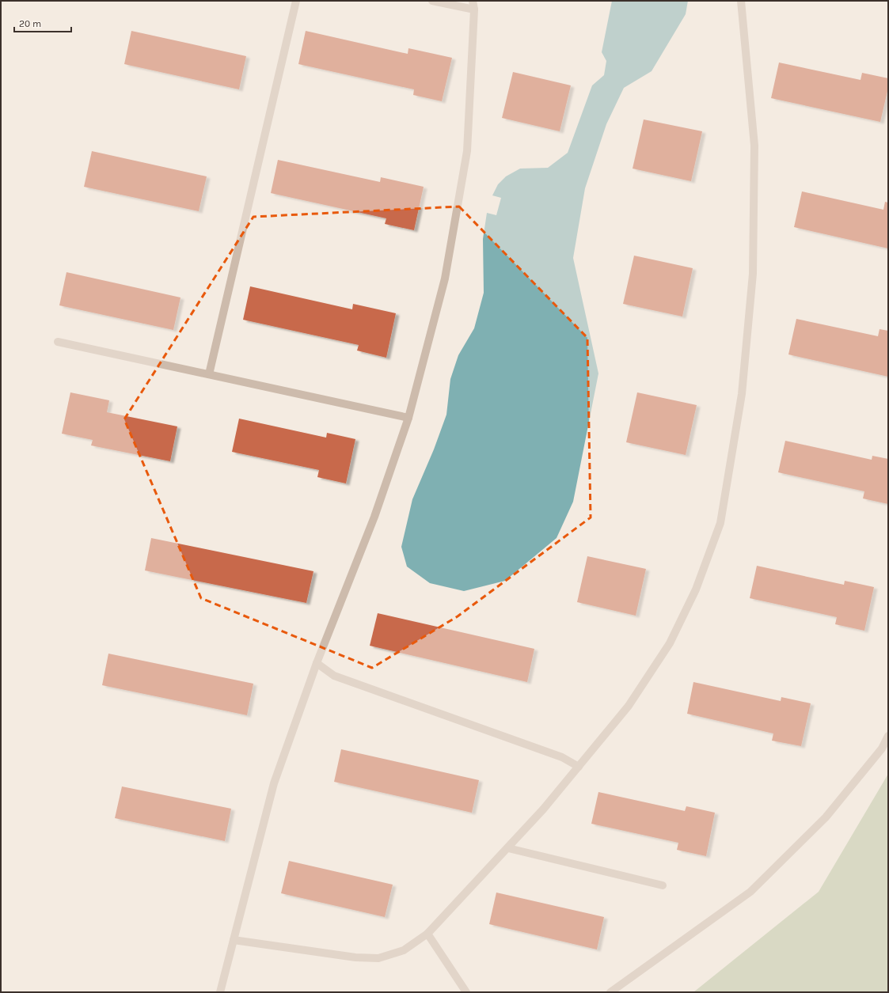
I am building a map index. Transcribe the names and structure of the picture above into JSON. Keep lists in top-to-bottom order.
{
  "scale_bar": "20 m"
}
